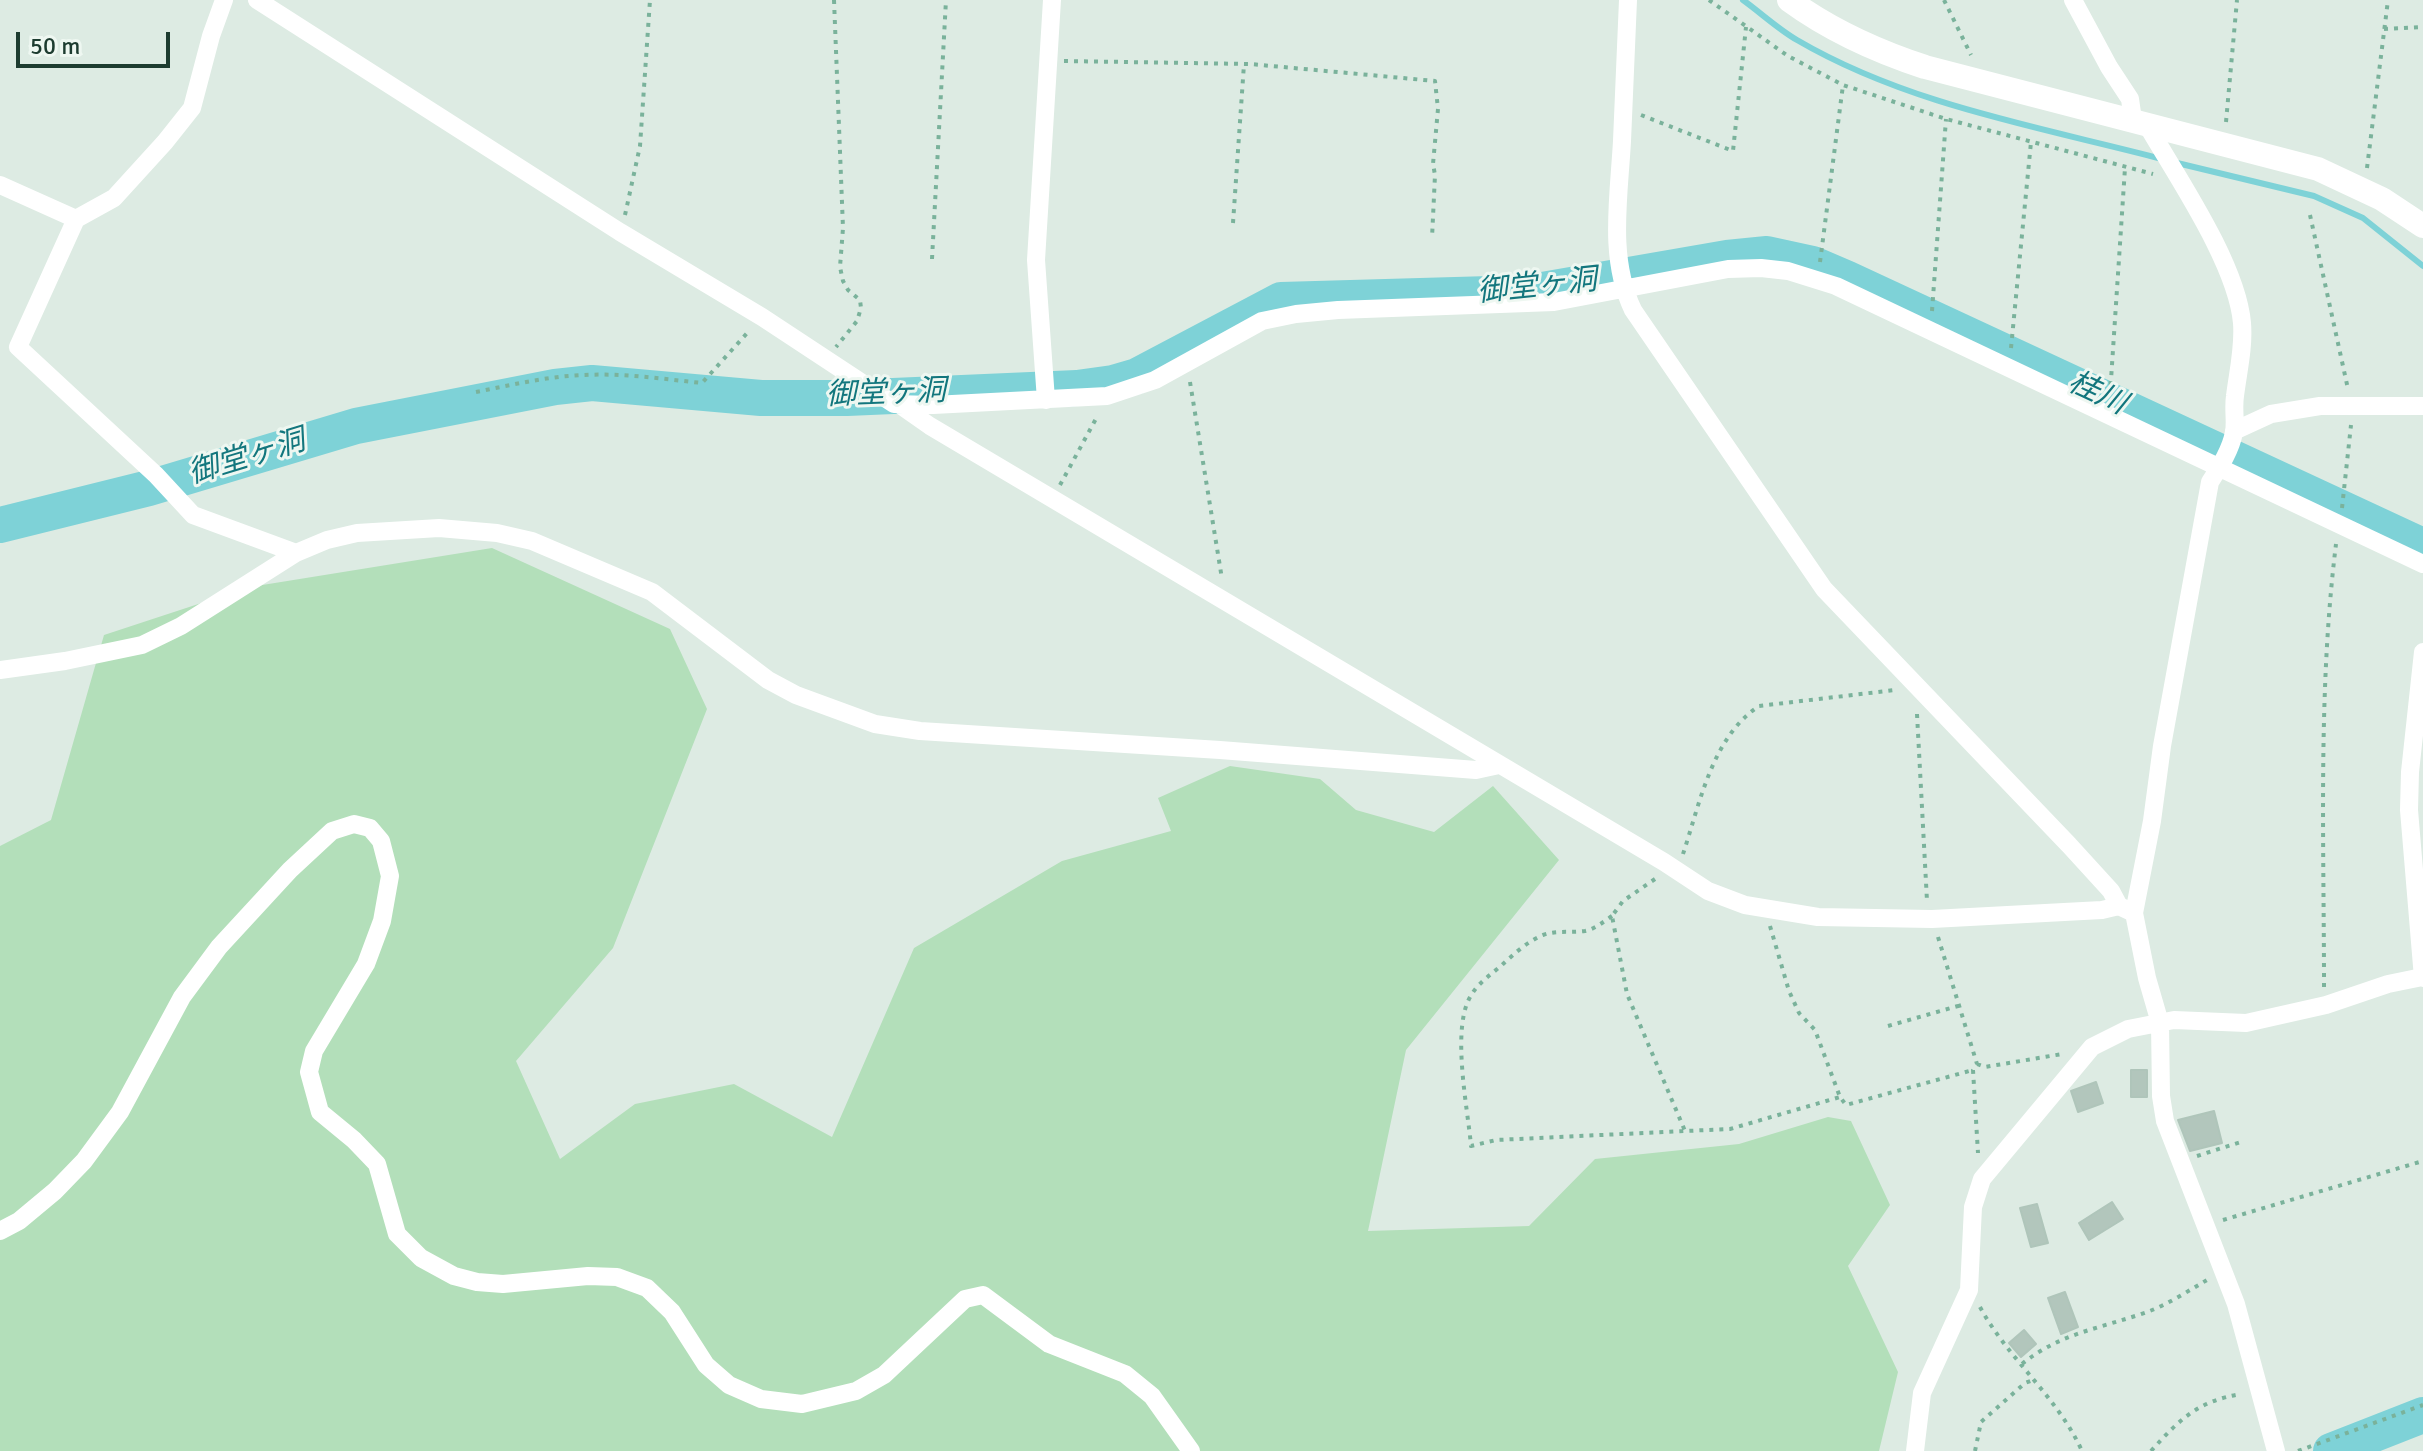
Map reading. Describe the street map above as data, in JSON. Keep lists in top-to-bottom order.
{
  "water": ["御堂ヶ洞", "桂川"],
  "scale_bar": "50 m"
}
